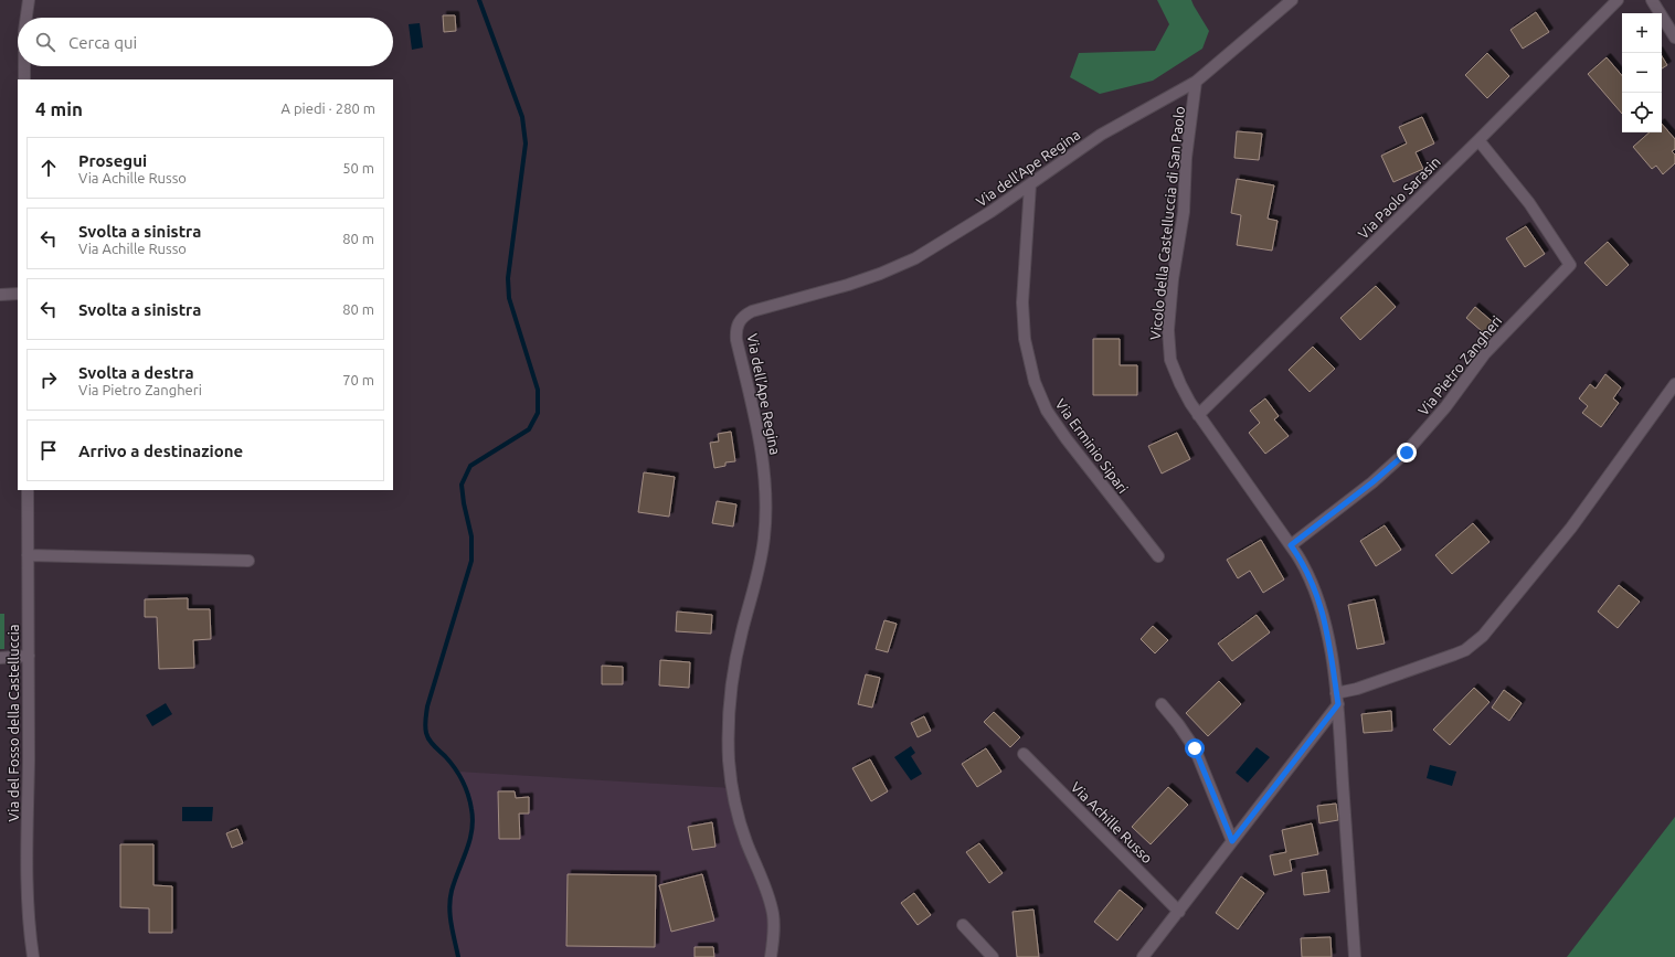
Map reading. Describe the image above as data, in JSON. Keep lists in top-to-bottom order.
{
  "streets": {
    "street": [
      "Via dell'Ape Regina",
      "Via Paolo Sarasin",
      "Vicolo della Castelluccia di San Paolo",
      "Via Pietro Zangheri",
      "Via Erminio Sipari",
      "Via del Fosso della Castelluccia",
      "Via Achille Russo"
    ]
  },
  "crossings": [
    ["Via dell'Ape Regina", "Vicolo della Castelluccia di San Paolo"],
    ["Via dell'Ape Regina", "Via Erminio Sipari"],
    ["Via Paolo Sarasin", "Vicolo della Castelluccia di San Paolo"],
    ["Via Paolo Sarasin", "Via Pietro Zangheri"],
    ["Vicolo della Castelluccia di San Paolo", "Via Pietro Zangheri"]
  ],
  "page": {
    "map_buttons": ["+", "−"],
    "search": "Cerca qui",
    "heading": ["4 min", "A piedi · 280 m"],
    "list": [
      ["Prosegui", "Via Achille Russo", "50 m"],
      ["Svolta a sinistra", "Via Achille Russo", "80 m"],
      ["Svolta a sinistra", "80 m"],
      ["Svolta a destra", "Via Pietro Zangheri", "70 m"],
      "Arrivo a destinazione"
    ]
  }
}
